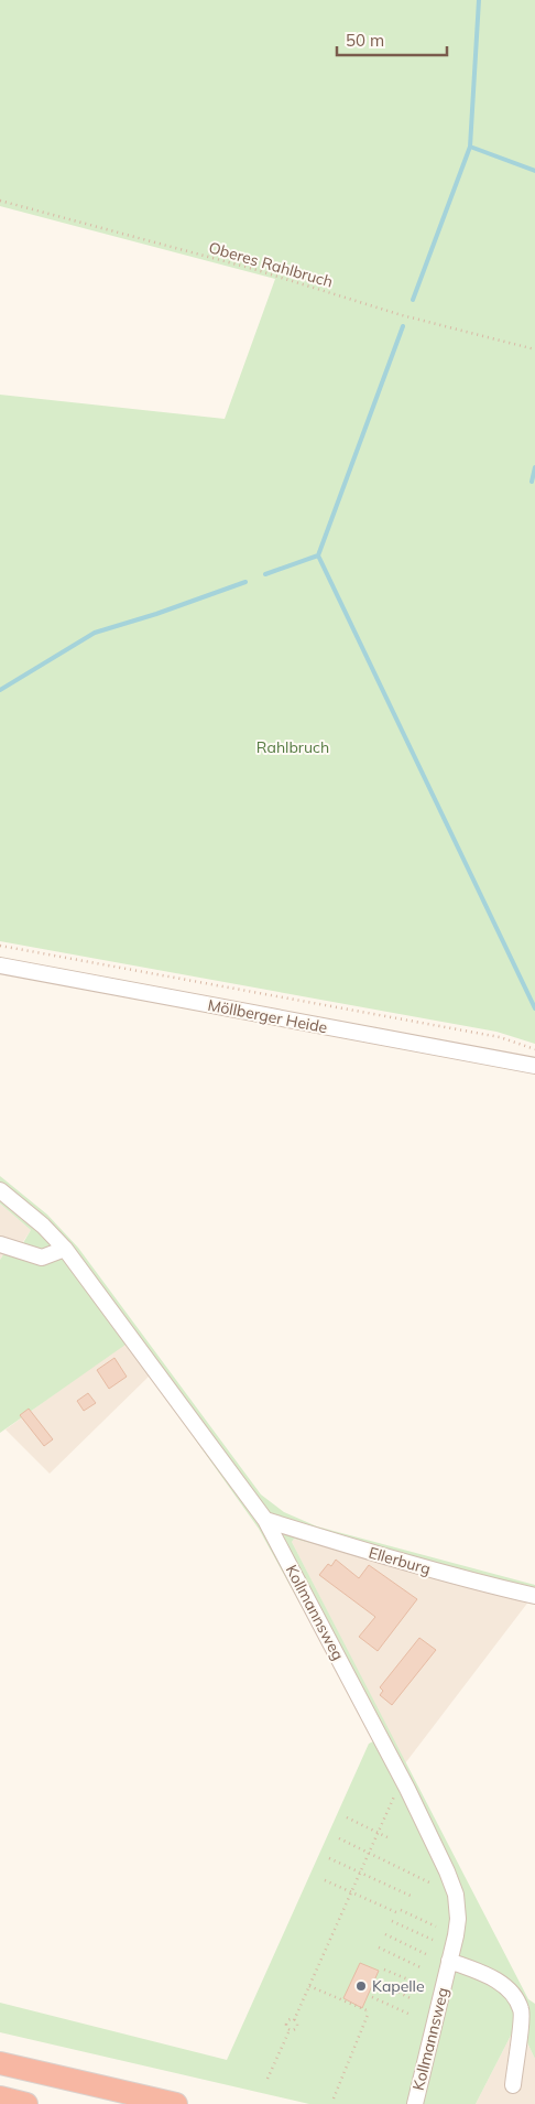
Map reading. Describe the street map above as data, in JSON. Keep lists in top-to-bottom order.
{
  "streets": {
    "street": ["Möllberger Heide", "Ellerburg", "Kollmannsweg"],
    "path": ["Oberes Rahlbruch"]
  },
  "crossings": [
    ["Ellerburg", "Kollmannsweg"]
  ],
  "parks": ["Rahlbruch"],
  "places": ["Kapelle"],
  "scale_bar": "50 m"
}
